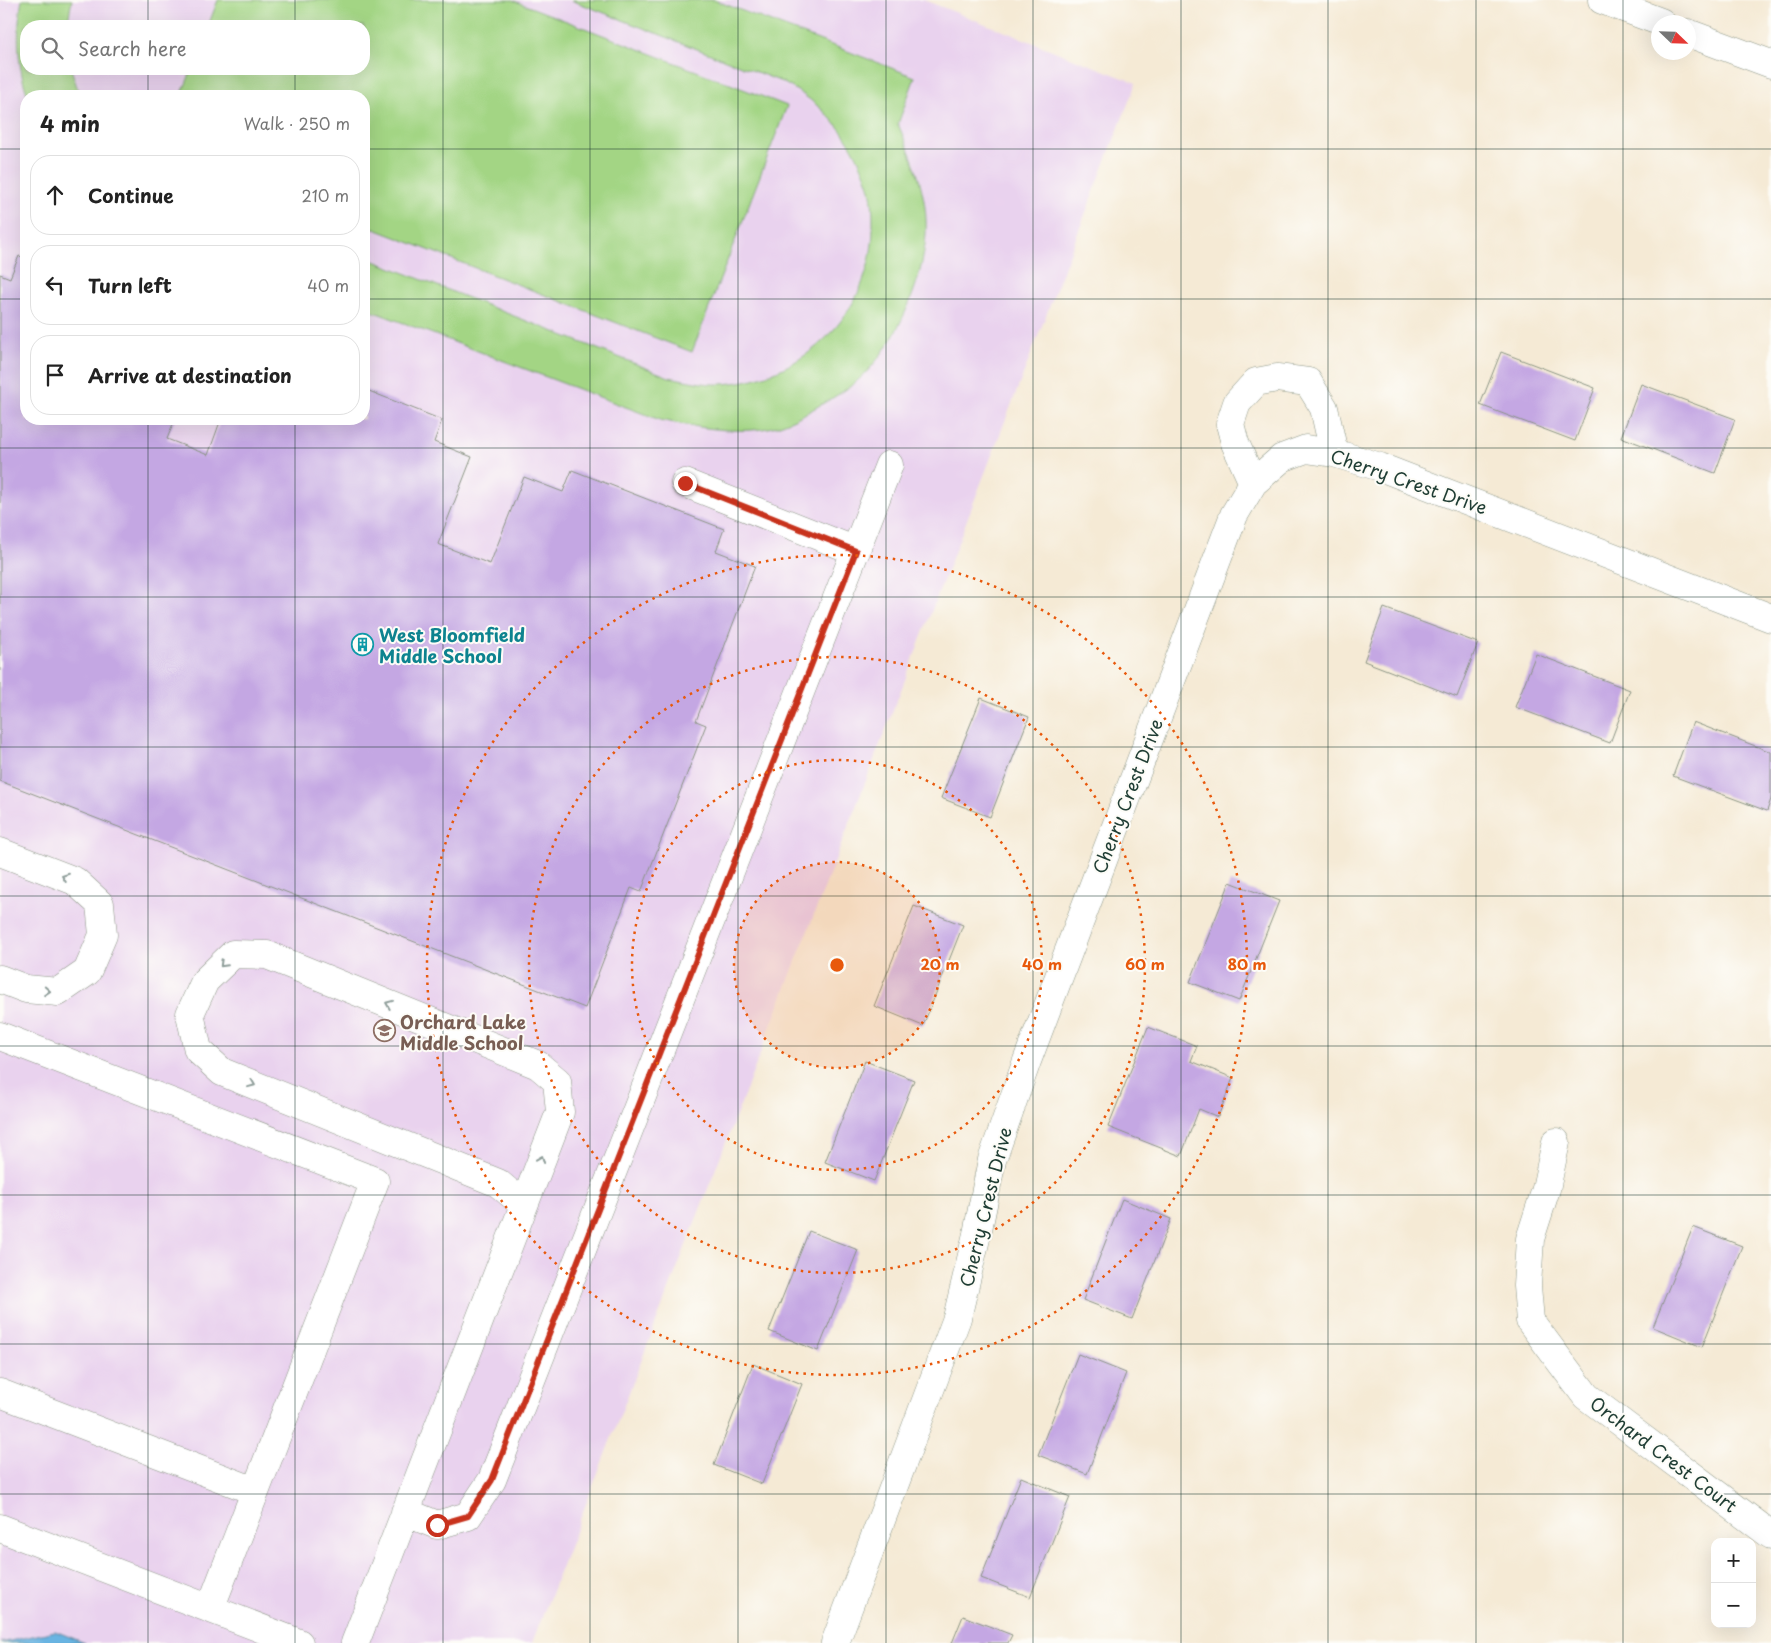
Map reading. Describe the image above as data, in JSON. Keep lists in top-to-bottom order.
{
  "streets": {
    "street": ["Cherry Crest Drive", "Orchard Crest Court"]
  },
  "places": {
    "building": ["West Bloomfield Middle School"],
    "school or university": ["Orchard Lake Middle School"]
  },
  "north": "bottom right",
  "page": {
    "search": "Search here",
    "heading": ["4 min", "Walk · 250 m"],
    "list": [
      ["Continue", "210 m"],
      ["Turn left", "40 m"],
      "Arrive at destination"
    ],
    "map_buttons": ["+", "−"]
  },
  "rings": [
    "20 m",
    "40 m",
    "60 m",
    "80 m"
  ]
}
